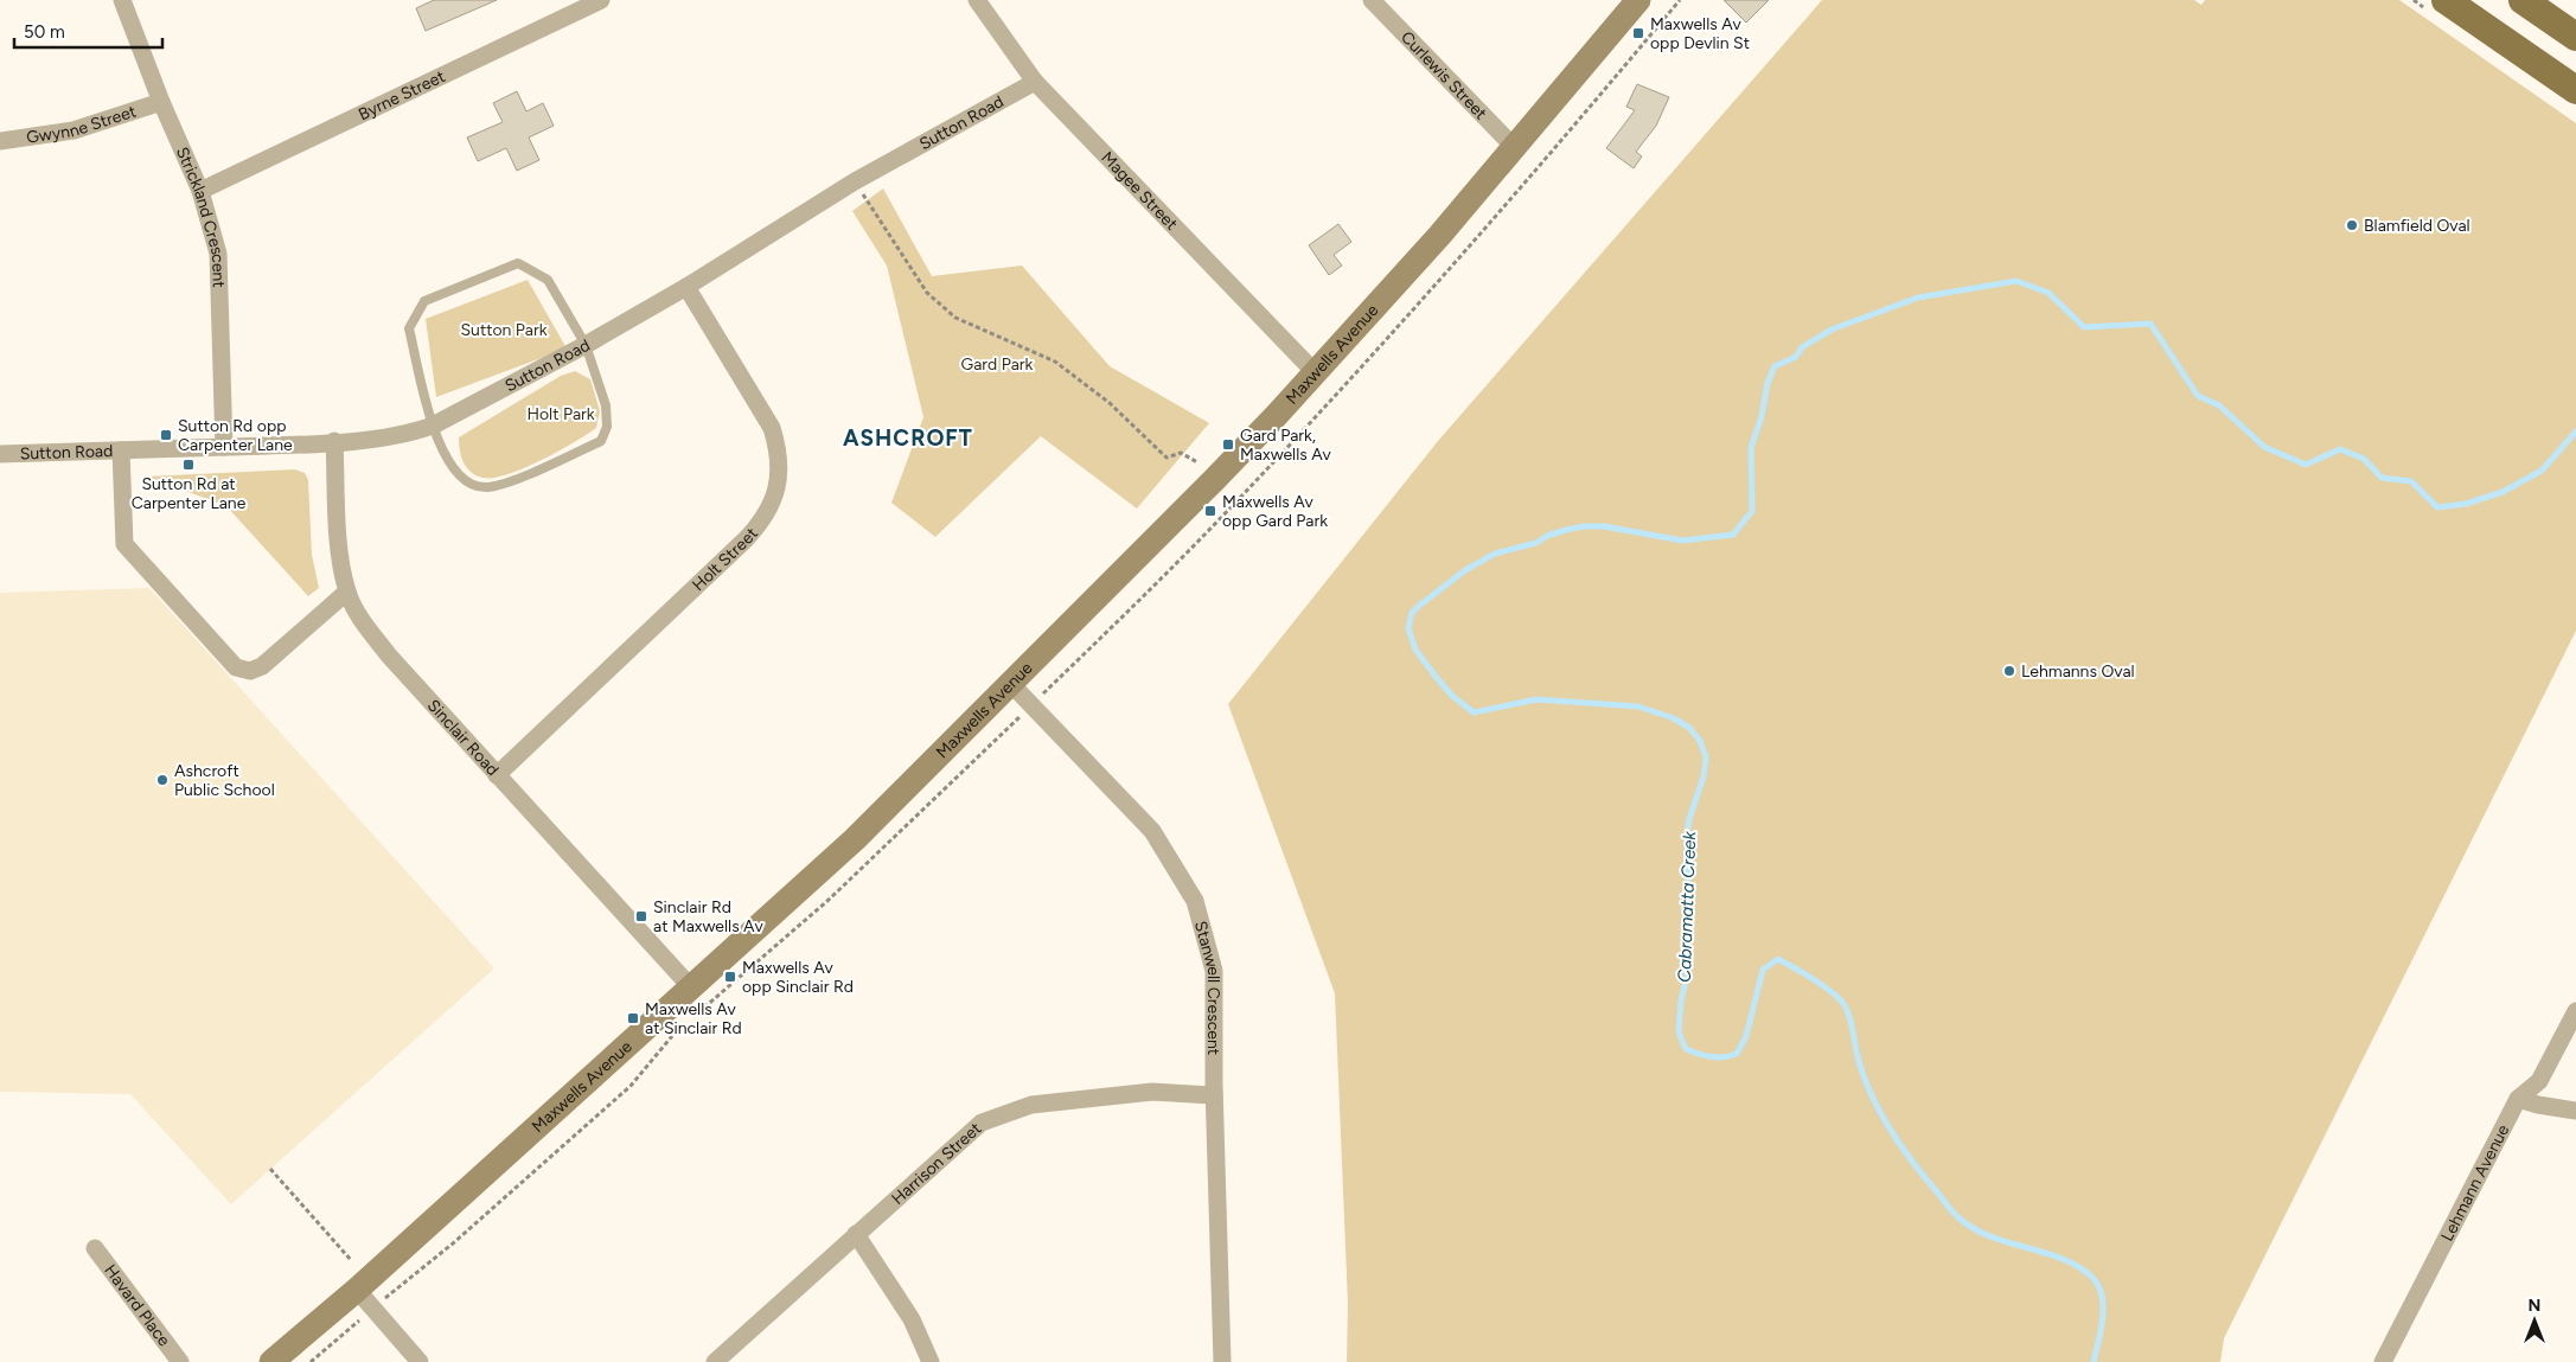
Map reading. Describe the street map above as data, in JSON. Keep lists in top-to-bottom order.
{
  "streets": {
    "street": [
      "Curlewis Street",
      "Byrne Street",
      "Gwynne Street",
      "Sutton Road",
      "Magee Street",
      "Strickland Crescent",
      "Maxwells Avenue",
      "Holt Street",
      "Sinclair Road",
      "Stanwell Crescent",
      "Harrison Street",
      "Lehmann Avenue",
      "Havard Place"
    ]
  },
  "crossings": [
    ["Curlewis Street", "Maxwells Avenue"],
    ["Byrne Street", "Strickland Crescent"],
    ["Gwynne Street", "Strickland Crescent"],
    ["Sutton Road", "Magee Street"],
    ["Sutton Road", "Strickland Crescent"],
    ["Sutton Road", "Holt Street"],
    ["Sutton Road", "Sinclair Road"],
    ["Magee Street", "Maxwells Avenue"],
    ["Maxwells Avenue", "Sinclair Road"],
    ["Maxwells Avenue", "Stanwell Crescent"],
    ["Holt Street", "Sinclair Road"],
    ["Stanwell Crescent", "Harrison Street"]
  ],
  "districts": ["ASHCROFT"],
  "water": ["Cabramatta Creek"],
  "parks": ["Sutton Park", "Gard Park", "Holt Park"],
  "places": {
    "transit": [
      "Maxwells Av opp Devlin St",
      "Sutton Rd opp Carpenter Lane",
      "Gard Park, Maxwells Av",
      "Sutton Rd at Carpenter Lane",
      "Maxwells Av opp Gard Park",
      "Sinclair Rd at Maxwells Av",
      "Maxwells Av opp Sinclair Rd",
      "Maxwells Av at Sinclair Rd"
    ],
    "other": ["Blamfield Oval", "Lehmanns Oval", "Ashcroft Public School"]
  },
  "scale_bar": "50 m",
  "north": "top"
}
